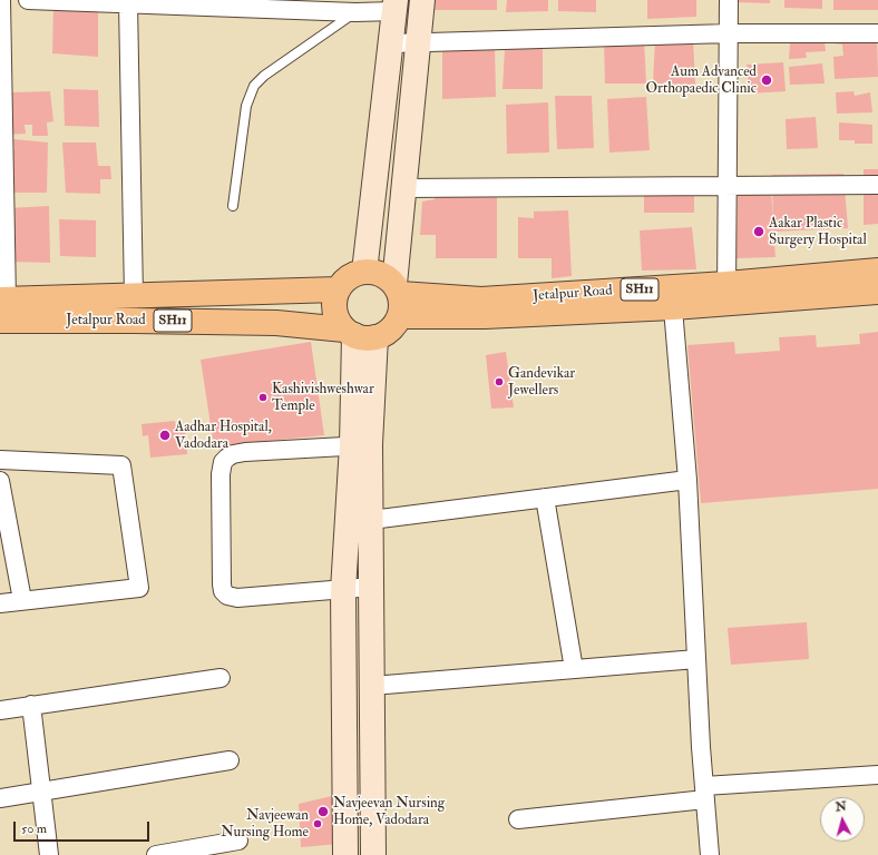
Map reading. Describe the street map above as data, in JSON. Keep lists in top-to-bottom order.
{
  "streets": {
    "main road": ["SH11", "Jetalpur Road"]
  },
  "places": [
    "Aum Advanced Orthopaedic Clinic",
    "Aakar Plastic Surgery Hospital",
    "Gandevikar Jewellers",
    "Kashivishweshwar Temple",
    "Aadhar Hospital, Vadodara",
    "Navjeevan Nursing Home, Vadodara",
    "Navjeewan Nursing Home"
  ],
  "scale_bar": "50 m",
  "north": "top"
}
